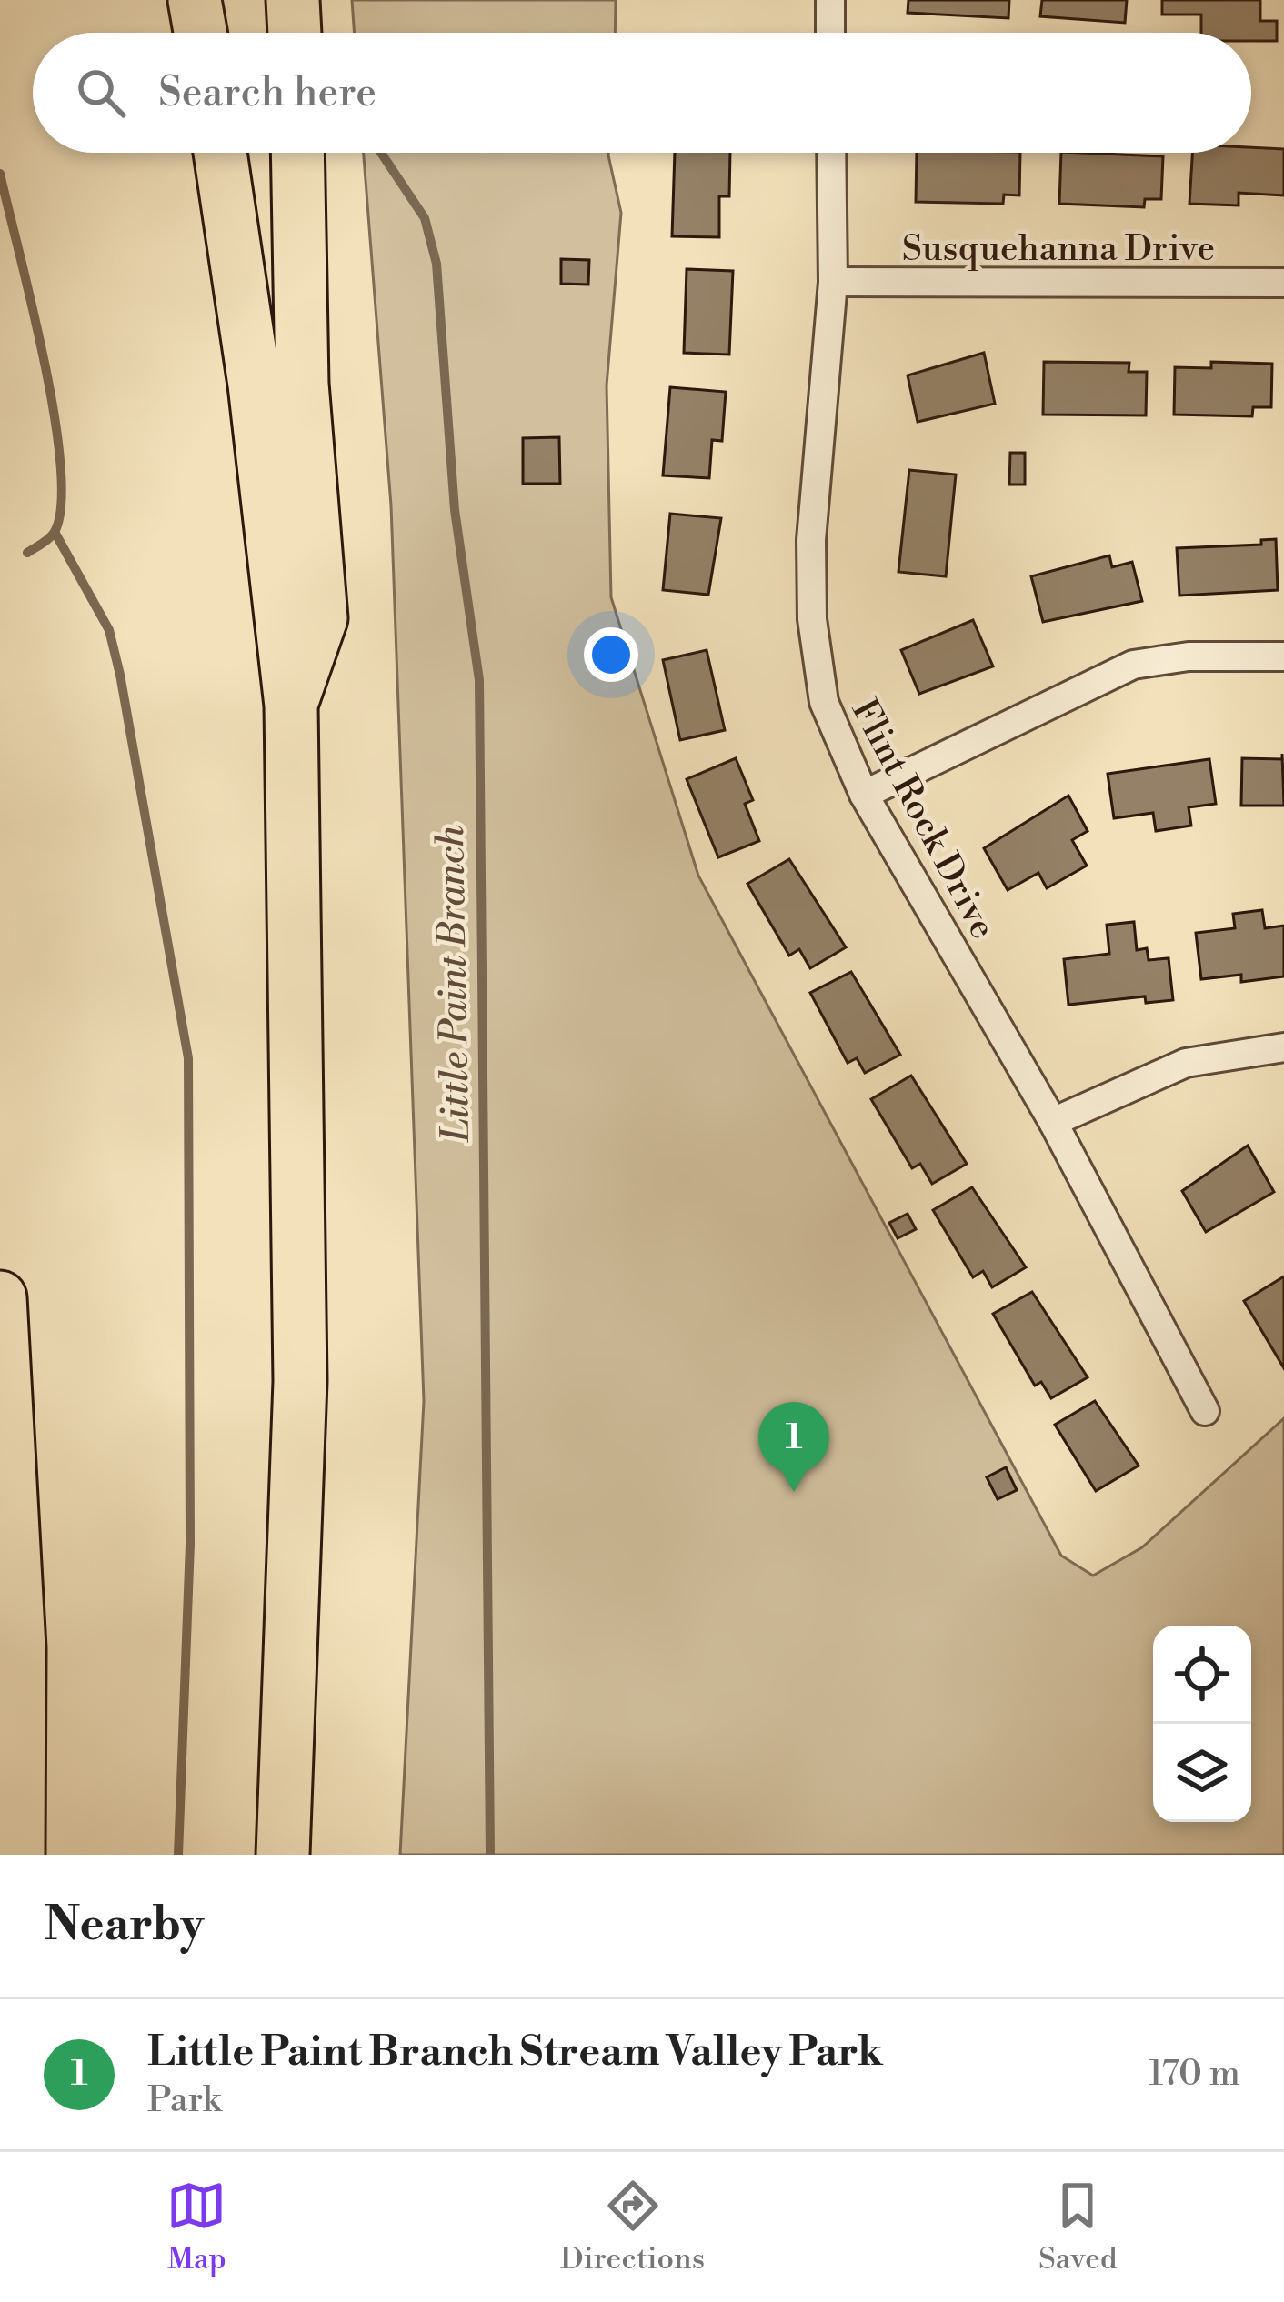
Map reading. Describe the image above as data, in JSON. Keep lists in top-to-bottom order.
{
  "streets": {
    "street": ["Susquehanna Drive", "Flint Rock Drive"]
  },
  "crossings": [
    ["Susquehanna Drive", "Flint Rock Drive"]
  ],
  "water": ["Little Paint Branch"],
  "page": {
    "search": "Search here",
    "pins": "1",
    "heading": "Nearby",
    "list": [
      {
        "mark": "1",
        "name": "Little Paint Branch Stream Valley Park",
        "note": "Park",
        "value": "170 m"
      }
    ],
    "nav": ["Map", "Directions", "Saved"]
  }
}
